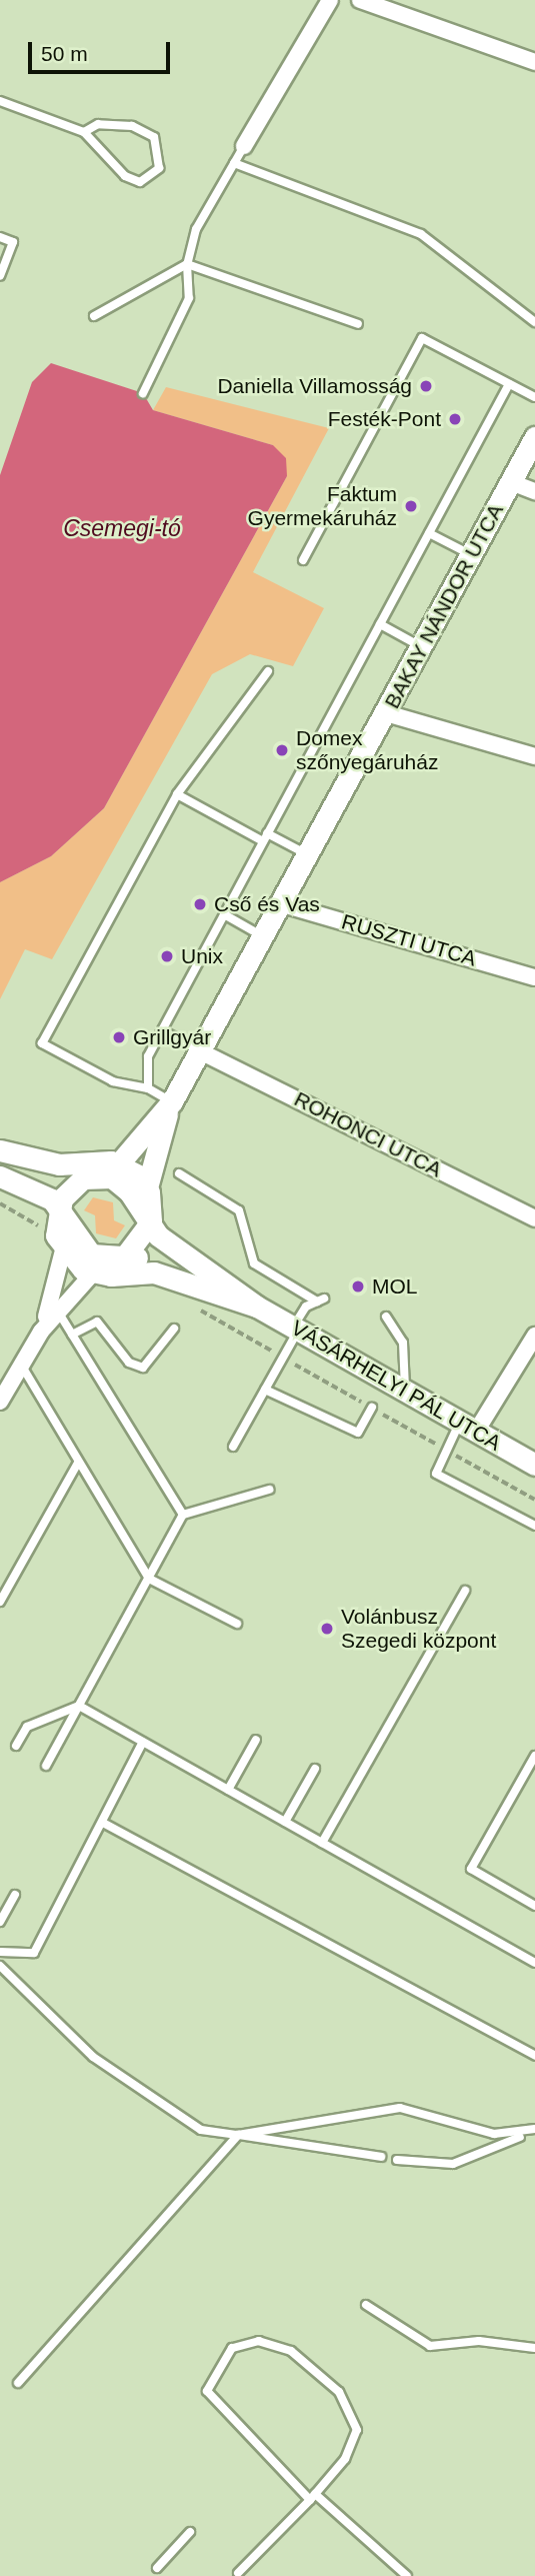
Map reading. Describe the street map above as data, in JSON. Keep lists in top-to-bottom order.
{
  "streets": {
    "main road": ["BAKAY NÁNDOR UTCA", "VÁSÁRHELYI PÁL UTCA"],
    "street": ["RUSZTI UTCA", "ROHONCI UTCA"]
  },
  "crossings": [
    ["BAKAY NÁNDOR UTCA", "RUSZTI UTCA"],
    ["BAKAY NÁNDOR UTCA", "ROHONCI UTCA"],
    ["BAKAY NÁNDOR UTCA", "VÁSÁRHELYI PÁL UTCA"]
  ],
  "water": ["Csemegi-tó"],
  "places": [
    "Daniella Villamosság",
    "Festék-Pont",
    "Faktum Gyermekáruház",
    "Domex szőnyegáruház",
    "Cső és Vas",
    "Unix",
    "Grillgyár",
    "MOL",
    "Volánbusz Szegedi központ"
  ],
  "scale_bar": "50 m"
}
